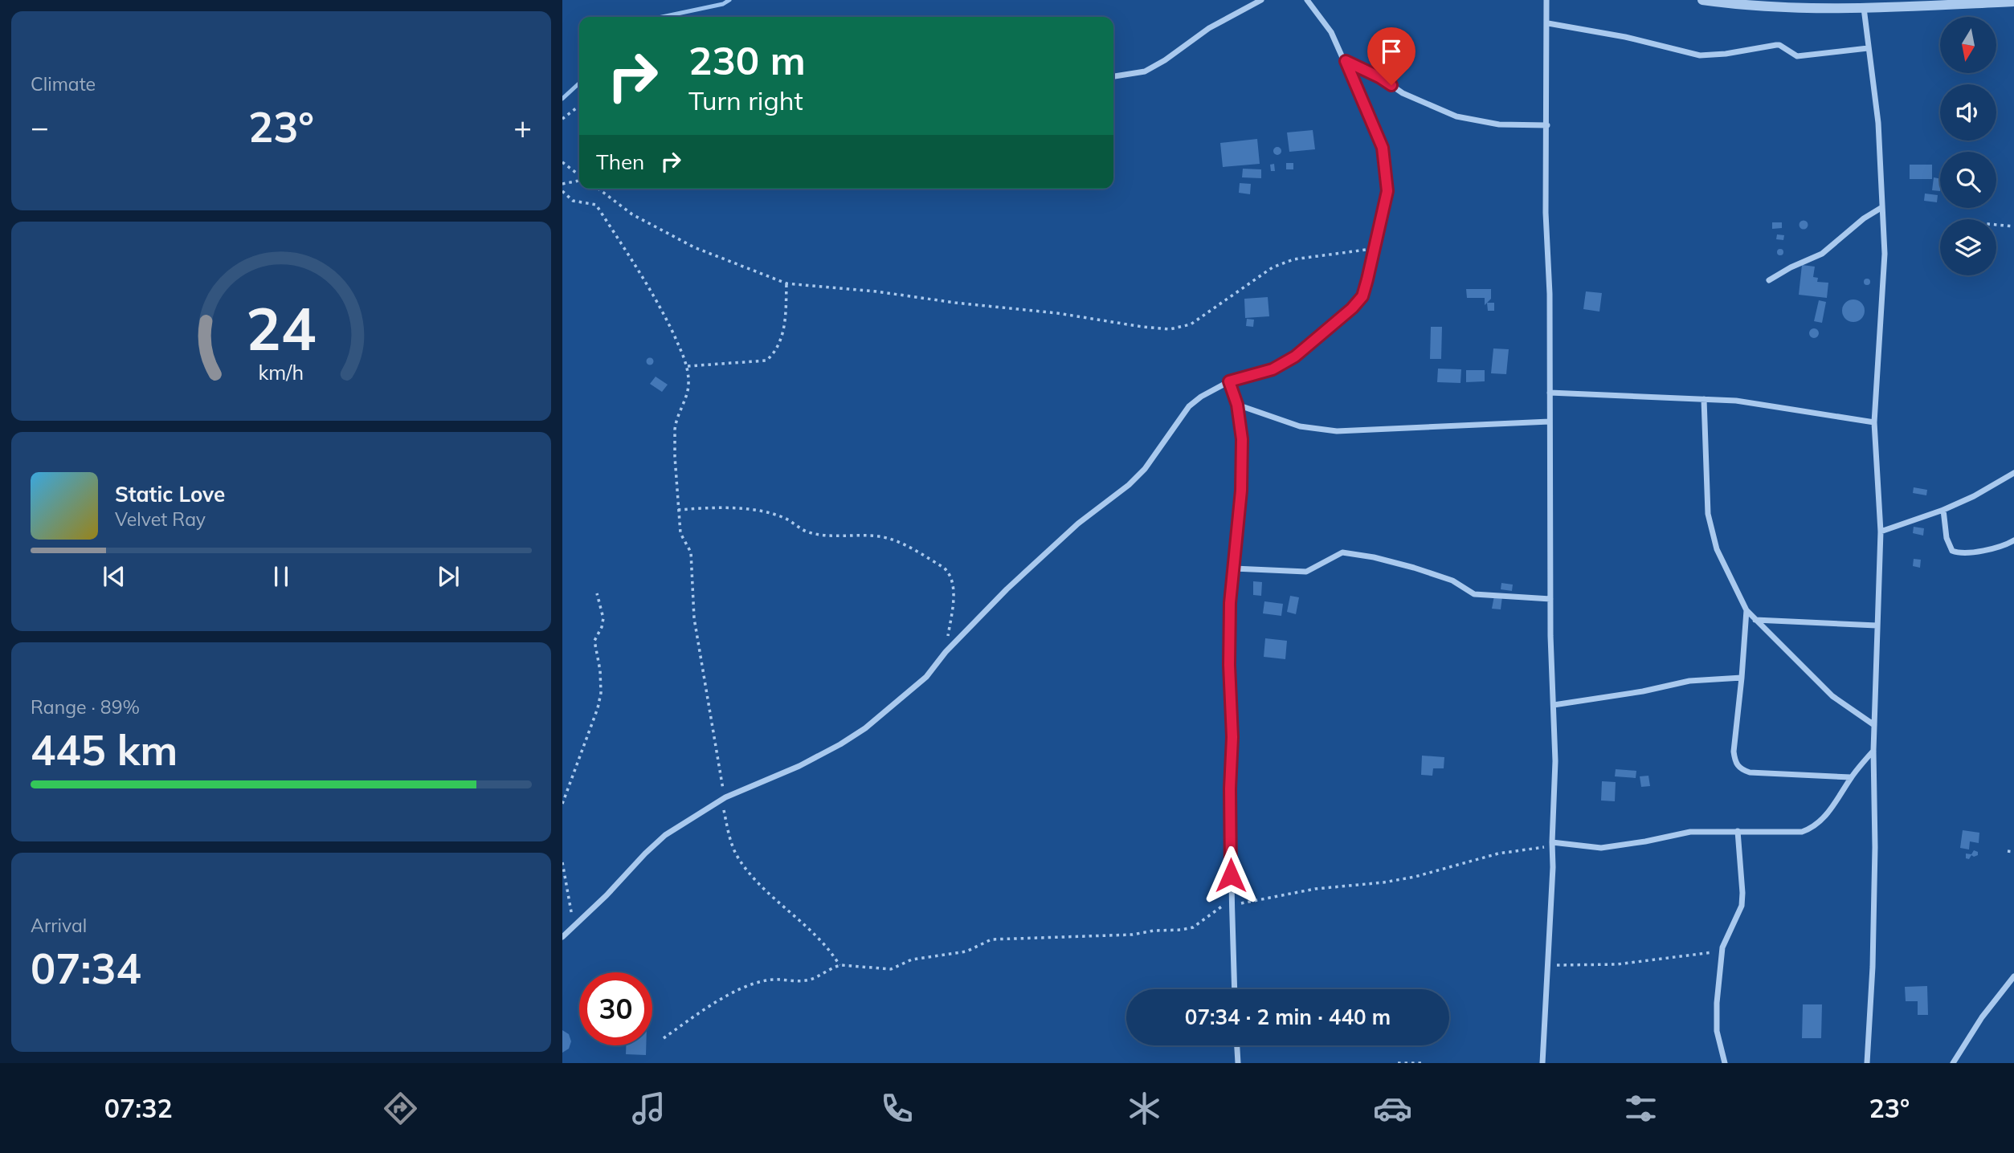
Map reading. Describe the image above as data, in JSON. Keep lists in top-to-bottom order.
{
  "north": "bottom",
  "page": {
    "tile": [
      "Climate",
      ["Range · 89%", "445 km"],
      ["Arrival", "07:34"]
    ],
    "turn": ["230 m", "Turn right"],
    "heat": ["−", "23°", "+"],
    "then": "Then",
    "song": ["Static Love", "Velvet Ray"],
    "limit": "30",
    "trip": "07:34 · 2 min · 440 m",
    "tabs": ["07:32", "23°"],
    "gauge": ["24", "km/h"]
  }
}
